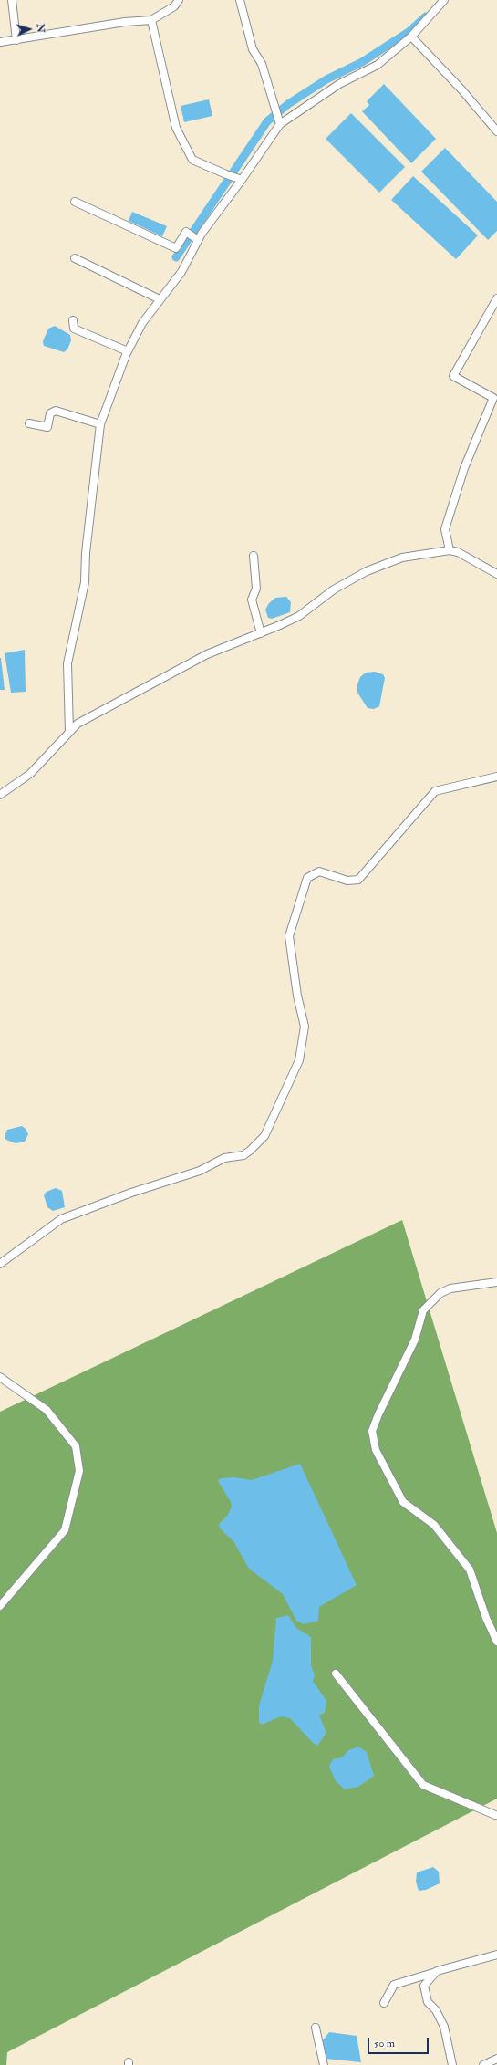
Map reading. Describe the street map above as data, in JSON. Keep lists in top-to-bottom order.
{
  "scale_bar": "50 m",
  "north": "right"
}
